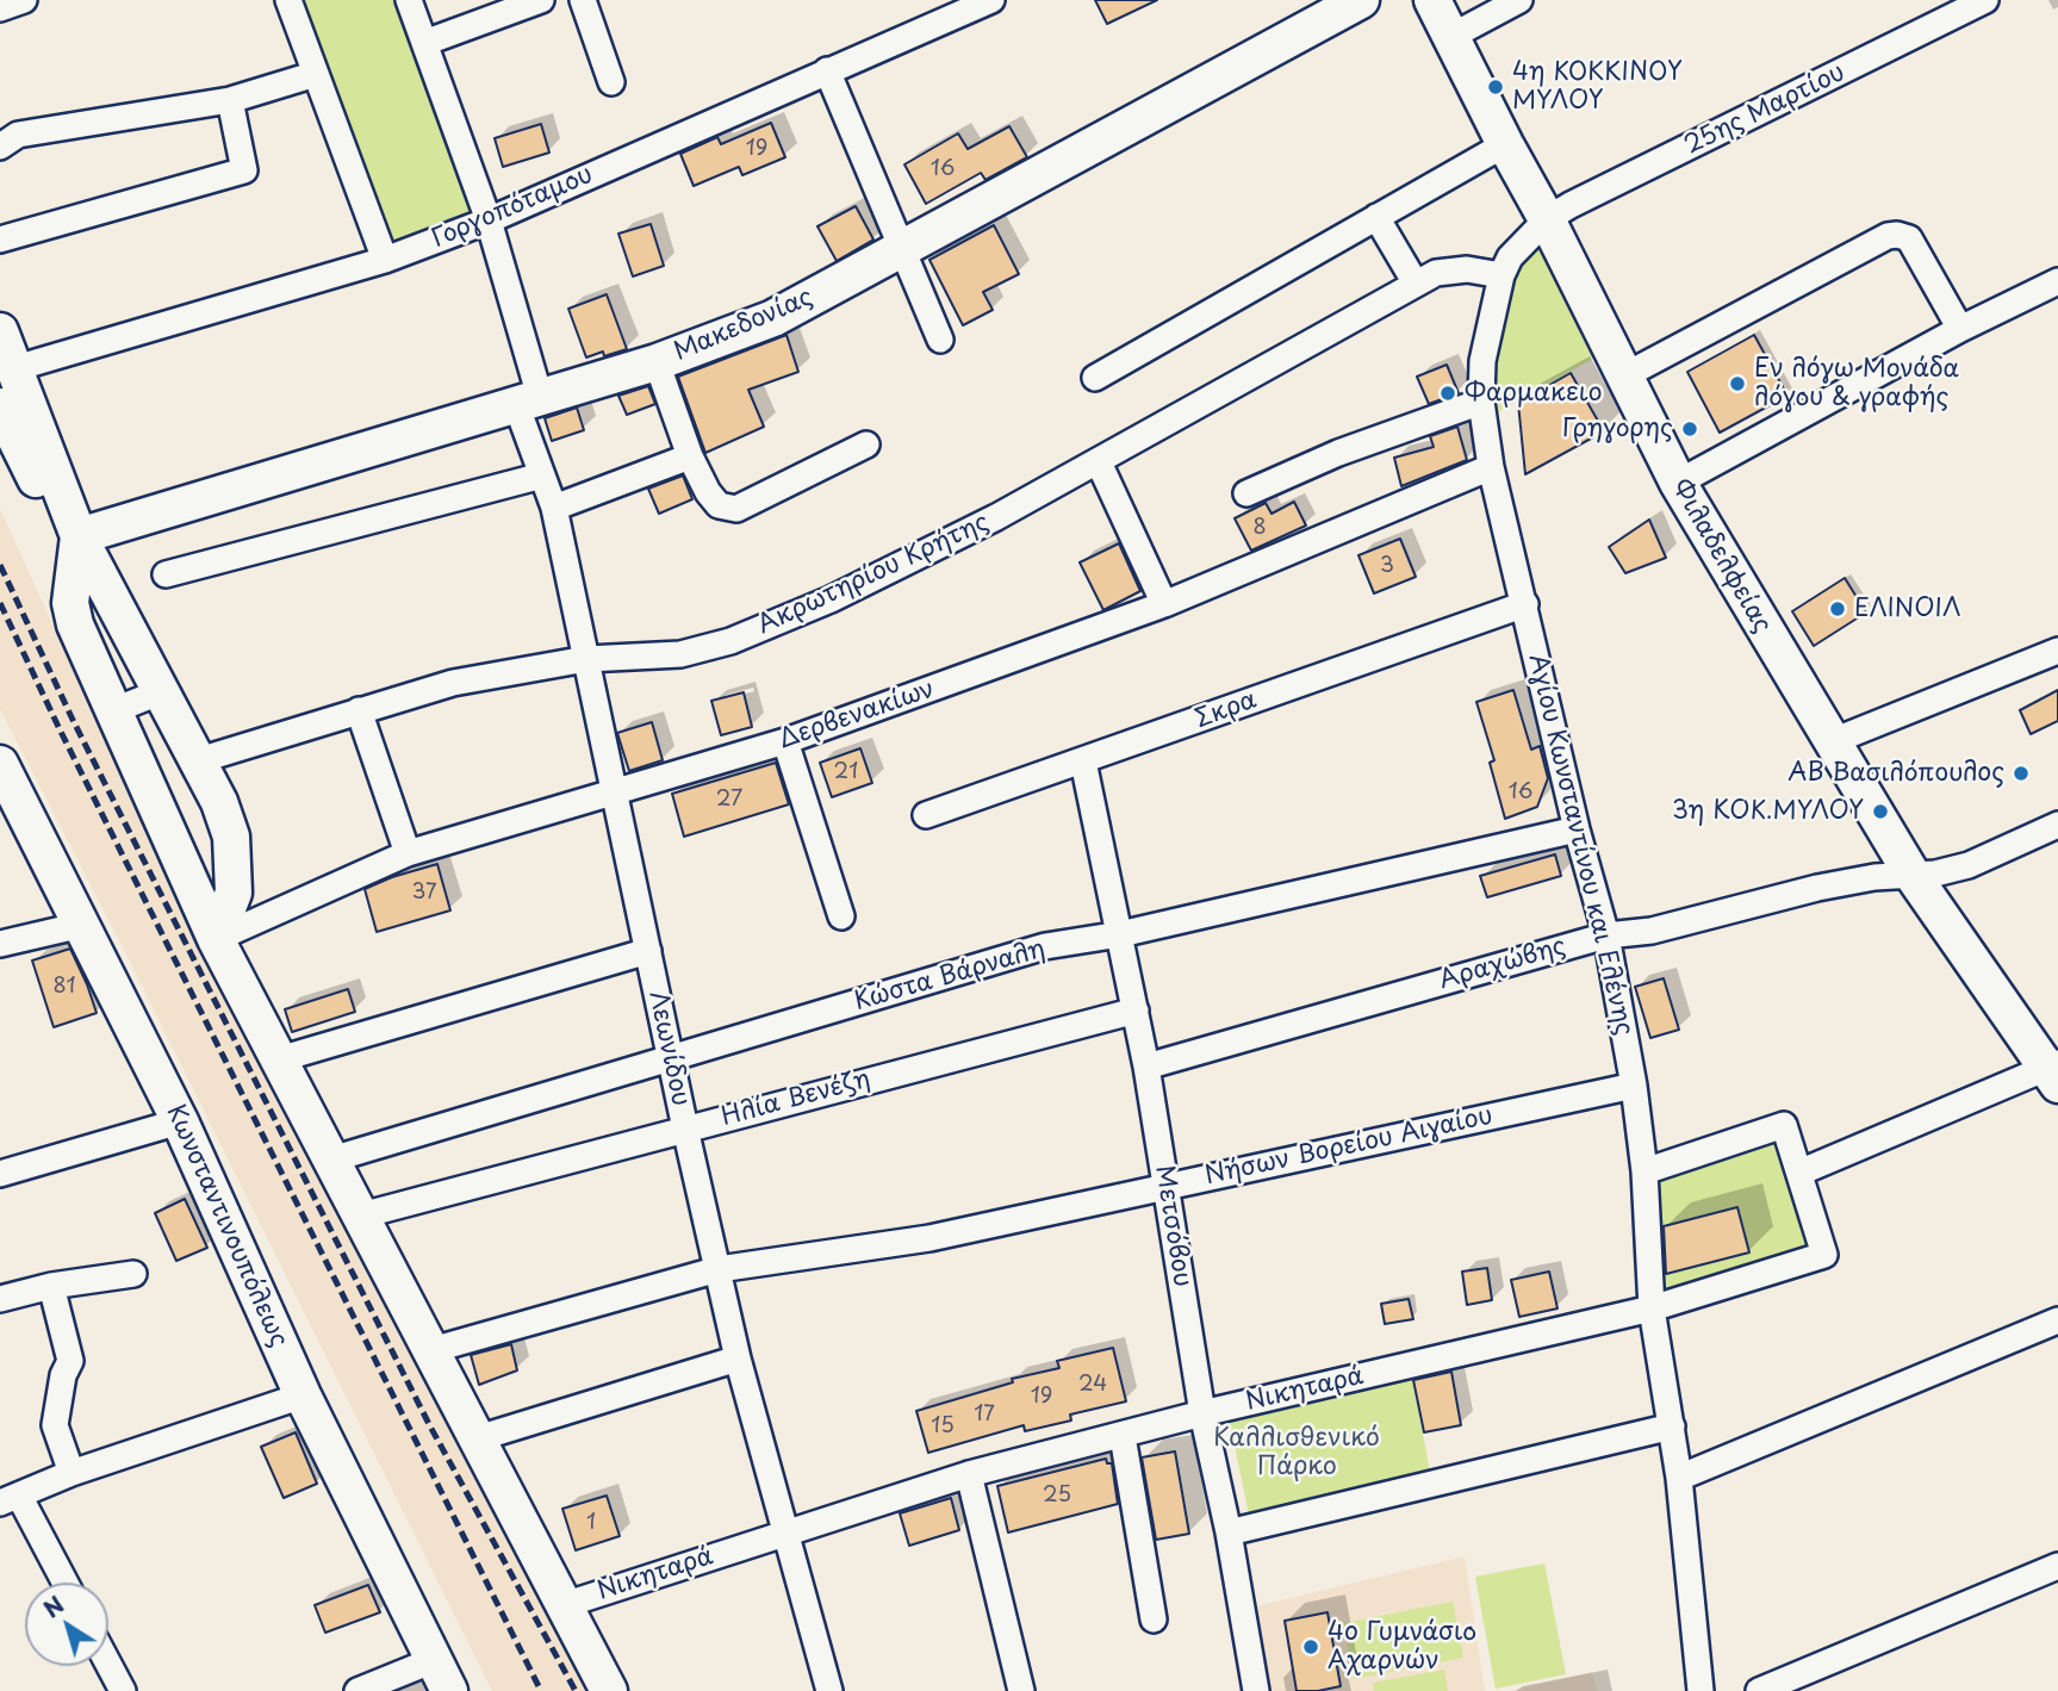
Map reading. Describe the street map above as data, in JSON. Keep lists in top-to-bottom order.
{
  "streets": {
    "street": [
      "25ης Μαρτίου",
      "Γοργοπόταμου",
      "Μακεδονίας",
      "Φιλαδελφείας",
      "Ακρωτηρίου Κρήτης",
      "Σκρα",
      "Δερβενακίων",
      "Αγίου Κωνσταντίνου και Ελένης",
      "Αραχώβης",
      "Κώστα Βάρναλη",
      "Λεωνίδου",
      "Ηλία Βενέζη",
      "Νήσων Βορείου Αιγαίου",
      "Κωνσταντινουπόλεως",
      "Μετσόβου",
      "Νικηταρά"
    ]
  },
  "crossings": [
    ["25ης Μαρτίου", "Φιλαδελφείας"],
    ["25ης Μαρτίου", "Αγίου Κωνσταντίνου και Ελένης"],
    ["Γοργοπόταμου", "Λεωνίδου"],
    ["Μακεδονίας", "Λεωνίδου"],
    ["Φιλαδελφείας", "Αγίου Κωνσταντίνου και Ελένης"],
    ["Φιλαδελφείας", "Αραχώβης"],
    ["Ακρωτηρίου Κρήτης", "Αγίου Κωνσταντίνου και Ελένης"],
    ["Ακρωτηρίου Κρήτης", "Λεωνίδου"],
    ["Σκρα", "Αγίου Κωνσταντίνου και Ελένης"],
    ["Σκρα", "Μετσόβου"],
    ["Δερβενακίων", "Αγίου Κωνσταντίνου και Ελένης"],
    ["Δερβενακίων", "Λεωνίδου"],
    ["Αγίου Κωνσταντίνου και Ελένης", "Αραχώβης"],
    ["Αγίου Κωνσταντίνου και Ελένης", "Κώστα Βάρναλη"],
    ["Αγίου Κωνσταντίνου και Ελένης", "Νήσων Βορείου Αιγαίου"],
    ["Αγίου Κωνσταντίνου και Ελένης", "Νικηταρά"],
    ["Αραχώβης", "Μετσόβου"],
    ["Κώστα Βάρναλη", "Λεωνίδου"],
    ["Κώστα Βάρναλη", "Μετσόβου"],
    ["Λεωνίδου", "Ηλία Βενέζη"],
    ["Λεωνίδου", "Νήσων Βορείου Αιγαίου"],
    ["Λεωνίδου", "Νικηταρά"],
    ["Ηλία Βενέζη", "Μετσόβου"],
    ["Νήσων Βορείου Αιγαίου", "Μετσόβου"],
    ["Μετσόβου", "Νικηταρά"]
  ],
  "parks": ["Καλλισθενικό Πάρκο"],
  "places": [
    "4η ΚΟΚΚΙΝΟΥ ΜΥΛΟΥ",
    "Εν λόγω Μονάδα λόγου & γραφής",
    "Φαρμακειο",
    "Γρηγορης",
    "ΕΛΙΝΟΙΛ",
    "ΑΒ Βασιλόπουλος",
    "3η ΚΟΚ.ΜΥΛΟΥ",
    "4ο Γυμνάσιο Αχαρνών"
  ],
  "house_numbers": [
    "19",
    "16",
    "8",
    "3",
    "21",
    "16",
    "27",
    "37",
    "81",
    "24",
    "19",
    "17",
    "15",
    "25",
    "1"
  ],
  "north": "top left"
}
